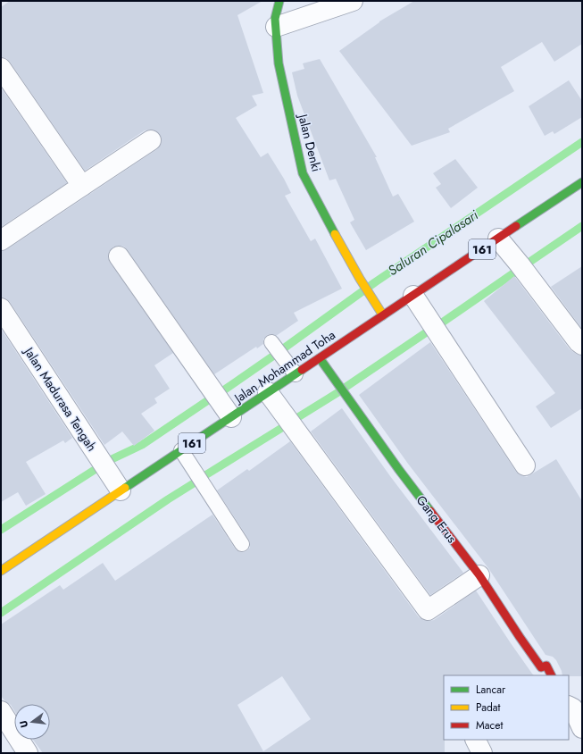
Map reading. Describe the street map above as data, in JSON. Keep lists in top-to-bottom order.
{
  "streets": {
    "street": [
      "Jalan Denki",
      "161",
      "Jalan Mohammad Toha",
      "Jalan Madurasa Tengah",
      "Gang Erus"
    ]
  },
  "crossings": [
    ["Jalan Denki", "Jalan Mohammad Toha"],
    ["Jalan Mohammad Toha", "Jalan Madurasa Tengah"],
    ["Jalan Mohammad Toha", "Gang Erus"]
  ],
  "water": ["Saluran Cipalasari"],
  "legend": ["Lancar", "Padat", "Macet"],
  "north": "left"
}
